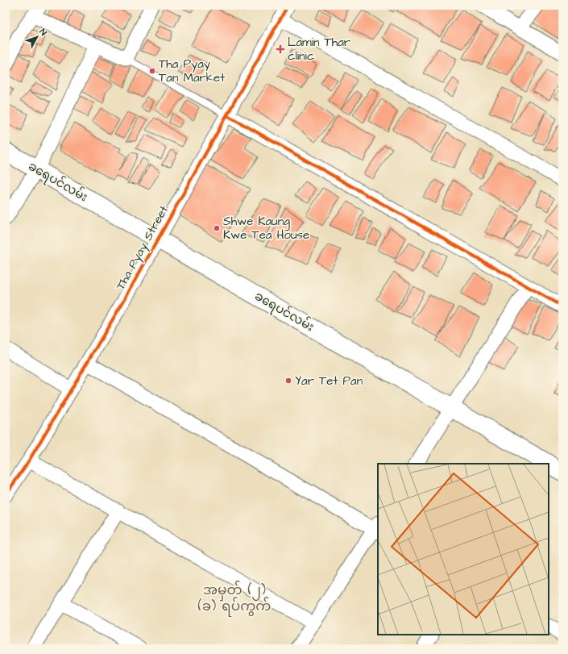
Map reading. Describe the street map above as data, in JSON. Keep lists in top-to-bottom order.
{
  "streets": {
    "main road": ["ခရေပင်လမ်း"],
    "street": ["Tha Pyay Street"]
  },
  "crossings": [
    ["ခရေပင်လမ်း", "Tha Pyay Street"]
  ],
  "districts": ["အမှတ် (၂) (ခ) ရပ်ကွက်"],
  "places": {
    "health": ["Lamin Thar clinic"],
    "other": ["Tha Pyay Tan Market", "Shwe Kaung Kwe Tea House", "Yar Tet Pan"]
  },
  "north": "top right"
}
